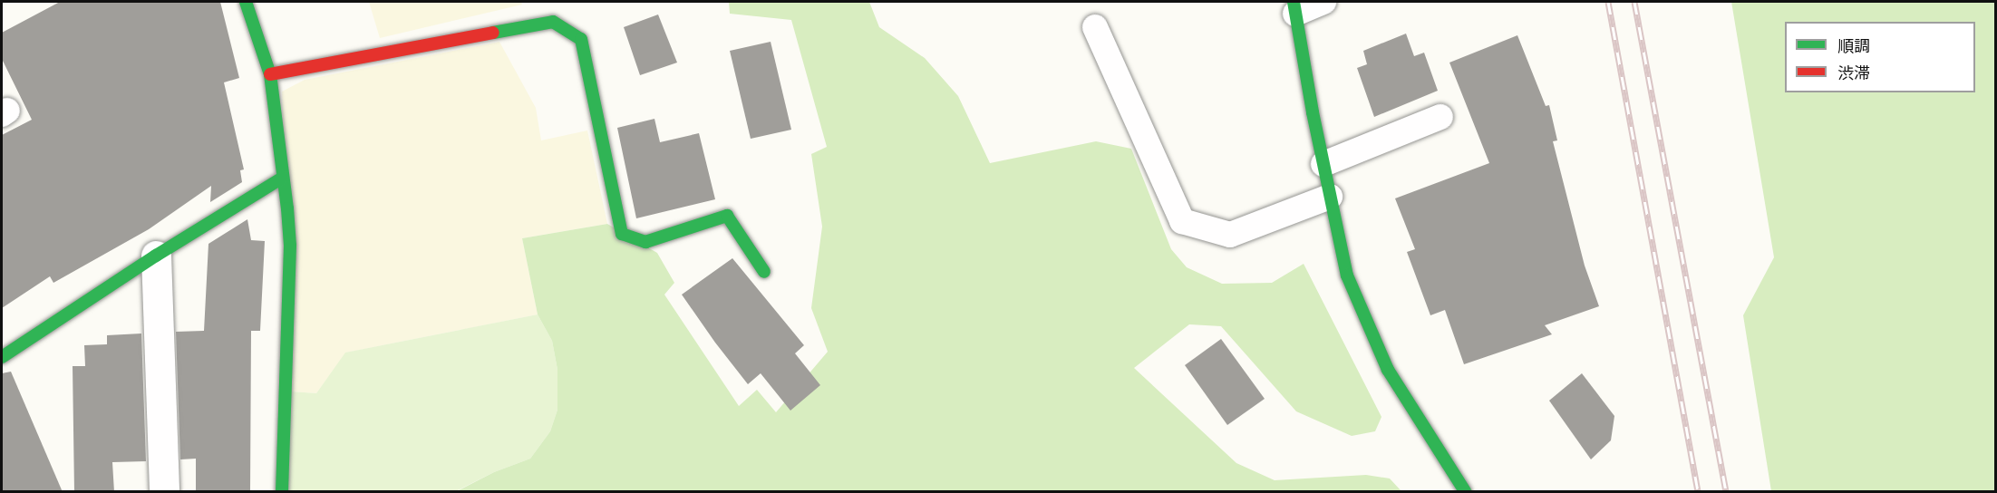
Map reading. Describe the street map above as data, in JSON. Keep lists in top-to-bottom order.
{
  "legend": ["順調", "渋滞"]
}
